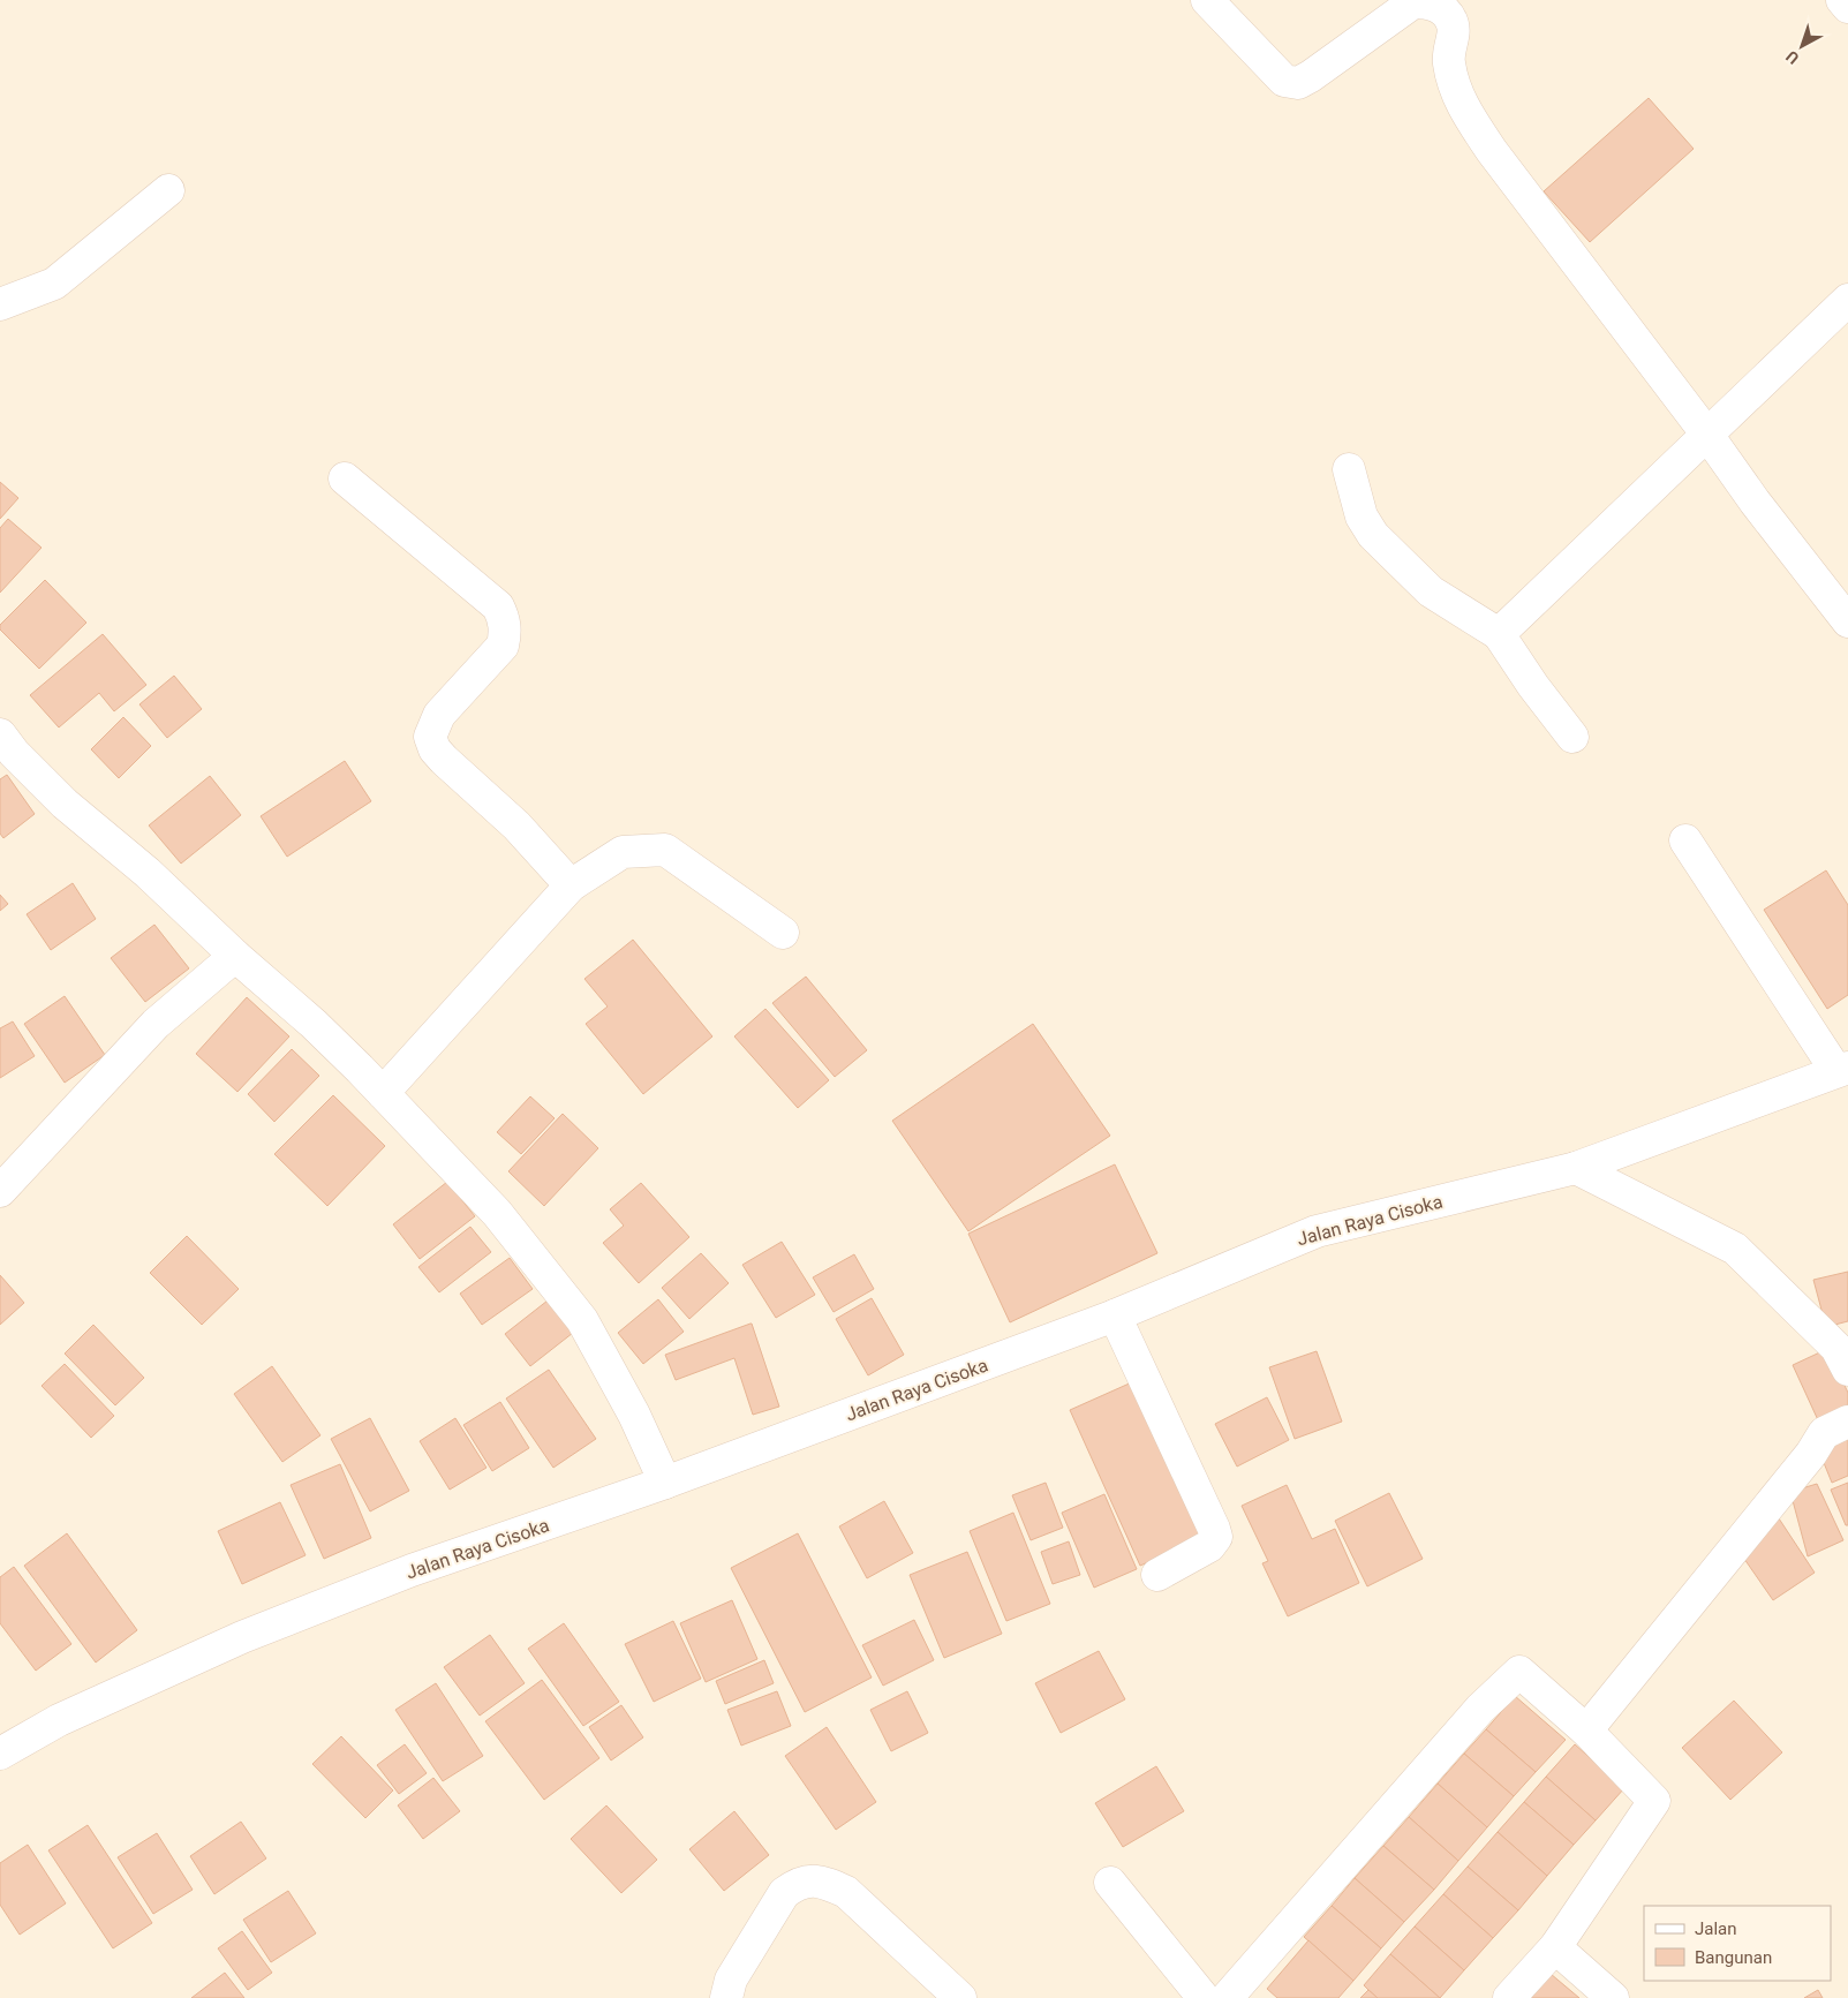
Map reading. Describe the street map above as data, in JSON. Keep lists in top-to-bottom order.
{
  "streets": {
    "street": ["Jalan Raya Cisoka"]
  },
  "legend": ["Jalan", "Bangunan"],
  "north": "bottom left"
}
